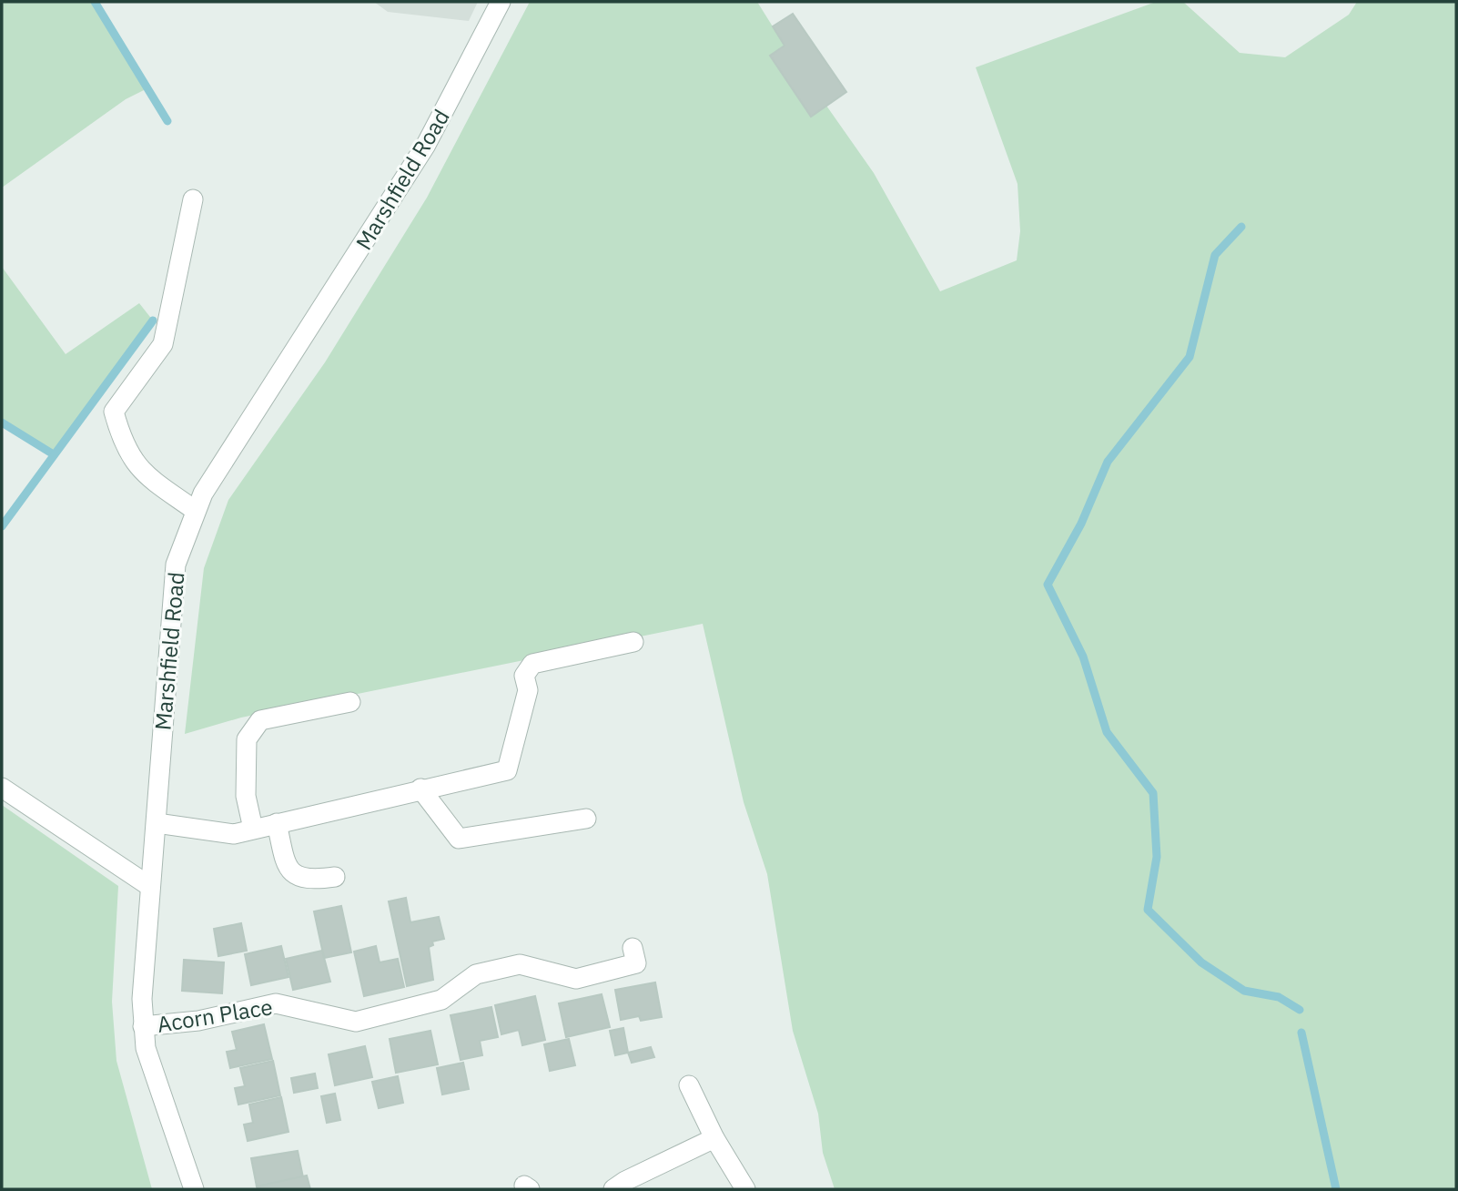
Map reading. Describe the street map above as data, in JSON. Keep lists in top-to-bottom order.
{
  "streets": {
    "street": ["Marshfield Road", "Acorn Place"]
  },
  "crossings": [
    ["Marshfield Road", "Acorn Place"]
  ]
}
